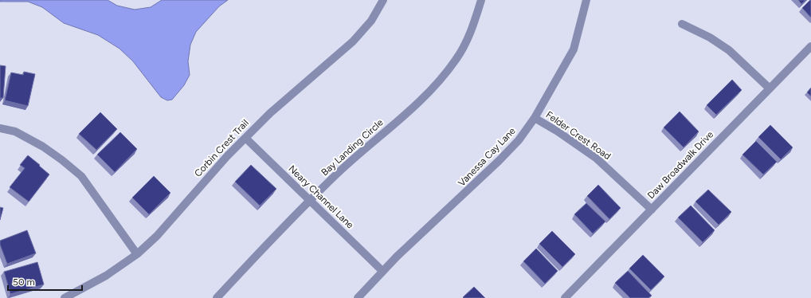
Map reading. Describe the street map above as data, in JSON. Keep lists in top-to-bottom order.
{
  "streets": {
    "street": [
      "Felder Crest Road",
      "Bay Landing Circle",
      "Corbin Crest Trail",
      "Vanessa Cay Lane",
      "Daw Broadwalk Drive",
      "Neary Channel Lane"
    ]
  },
  "crossings": [
    ["Felder Crest Road", "Vanessa Cay Lane"],
    ["Felder Crest Road", "Daw Broadwalk Drive"],
    ["Bay Landing Circle", "Neary Channel Lane"],
    ["Corbin Crest Trail", "Neary Channel Lane"],
    ["Vanessa Cay Lane", "Neary Channel Lane"]
  ],
  "scale_bar": "50 m"
}
